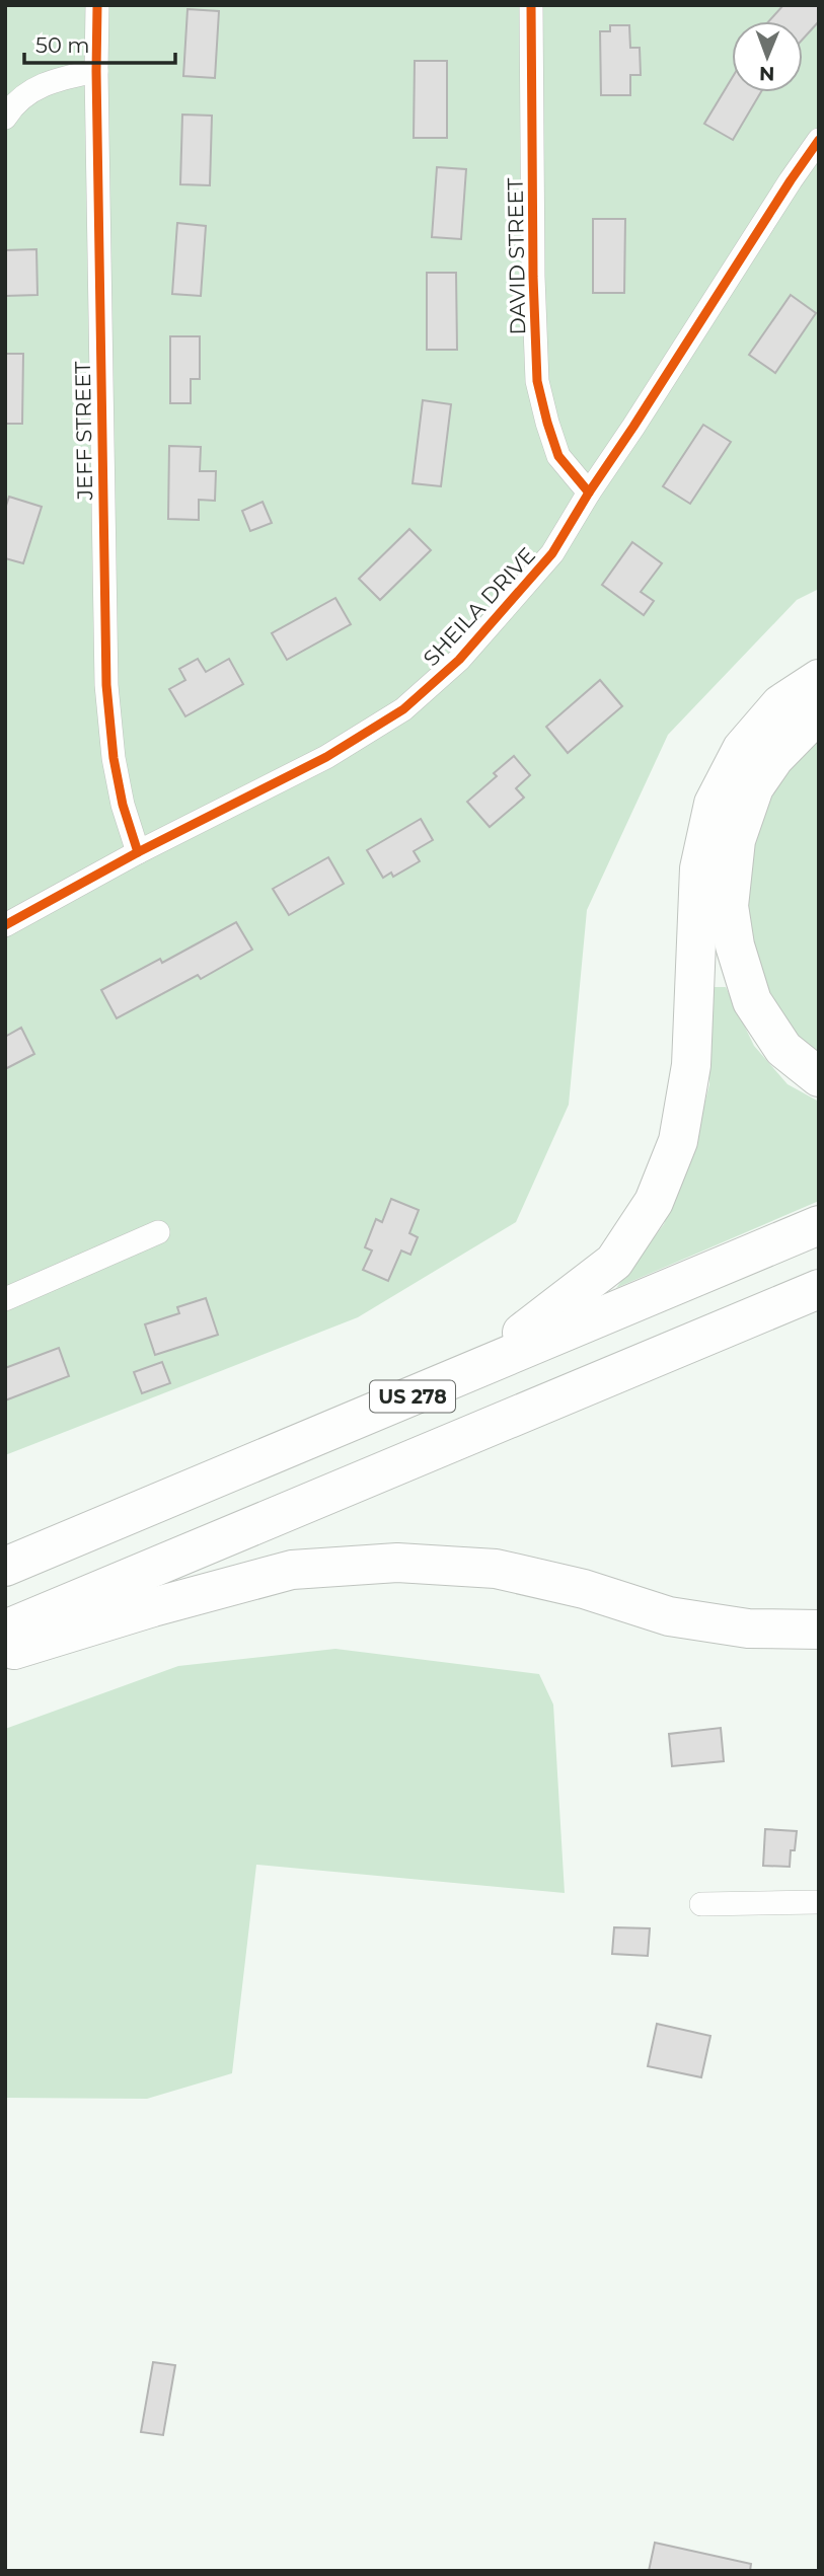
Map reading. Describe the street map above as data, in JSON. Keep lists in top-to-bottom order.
{
  "streets": {
    "highway": ["US 278"],
    "street": ["DAVID STREET", "JEFF STREET", "SHEILA DRIVE"]
  },
  "crossings": [
    ["DAVID STREET", "SHEILA DRIVE"],
    ["JEFF STREET", "SHEILA DRIVE"]
  ],
  "scale_bar": "50 m",
  "north": "bottom"
}
